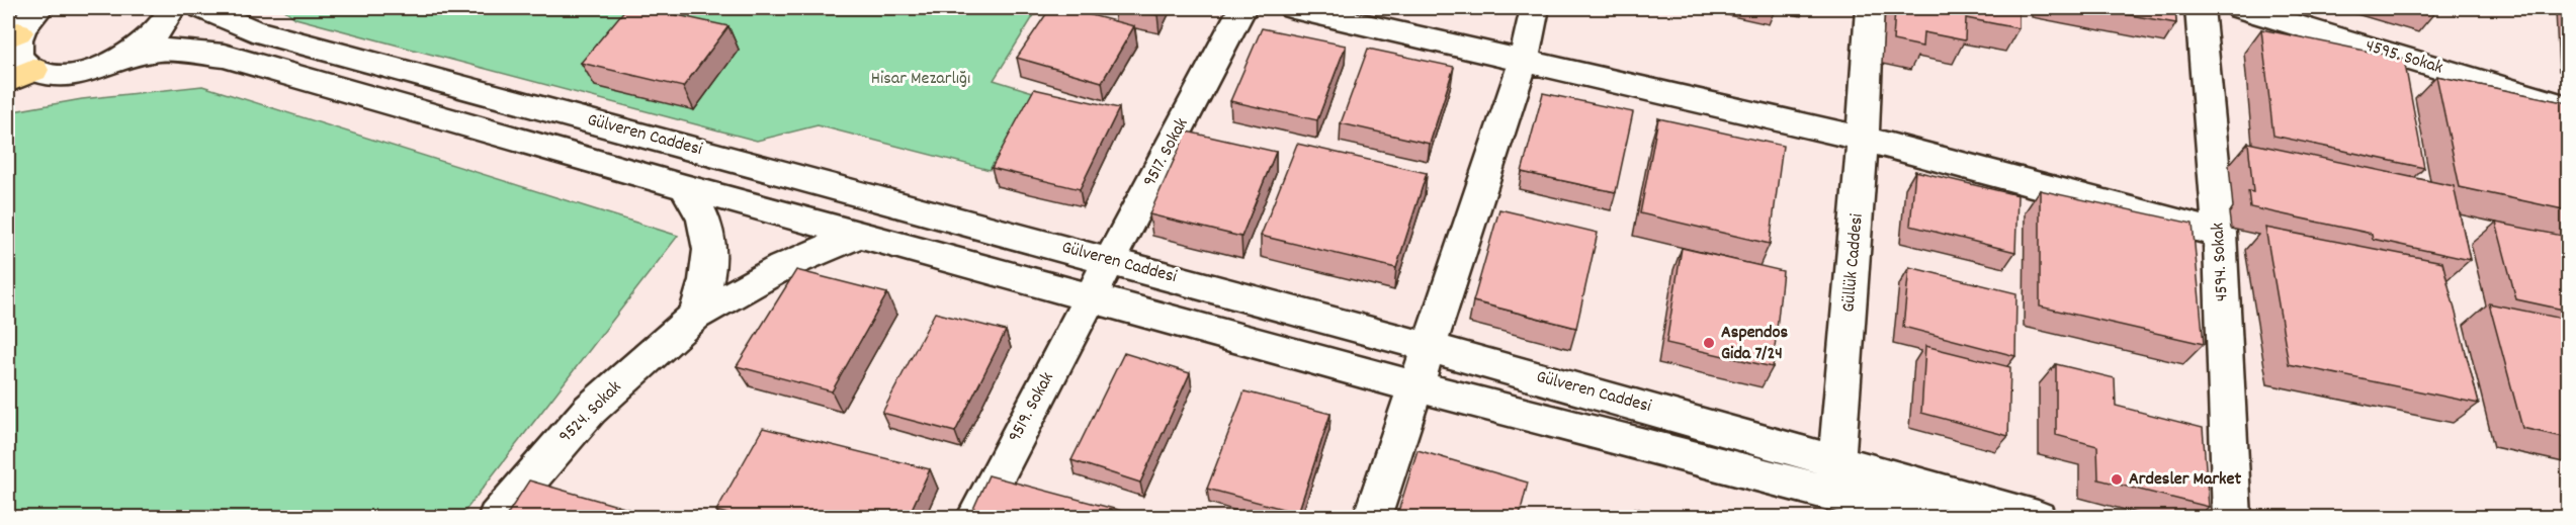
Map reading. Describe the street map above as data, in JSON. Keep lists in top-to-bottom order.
{
  "streets": {
    "street": [
      "4595. Sokak",
      "Gülveren Caddesi",
      "9517. Sokak",
      "4594. Sokak",
      "Güllük Caddesi",
      "9519. Sokak",
      "9524. Sokak"
    ]
  },
  "crossings": [
    ["Gülveren Caddesi", "9517. Sokak"],
    ["Gülveren Caddesi", "Güllük Caddesi"],
    ["Gülveren Caddesi", "9519. Sokak"],
    ["Gülveren Caddesi", "9524. Sokak"],
    ["9517. Sokak", "9519. Sokak"]
  ],
  "parks": ["Hisar Mezarlığı"],
  "places": ["Aspendos Gida 7/24", "Ardesler Market"]
}
